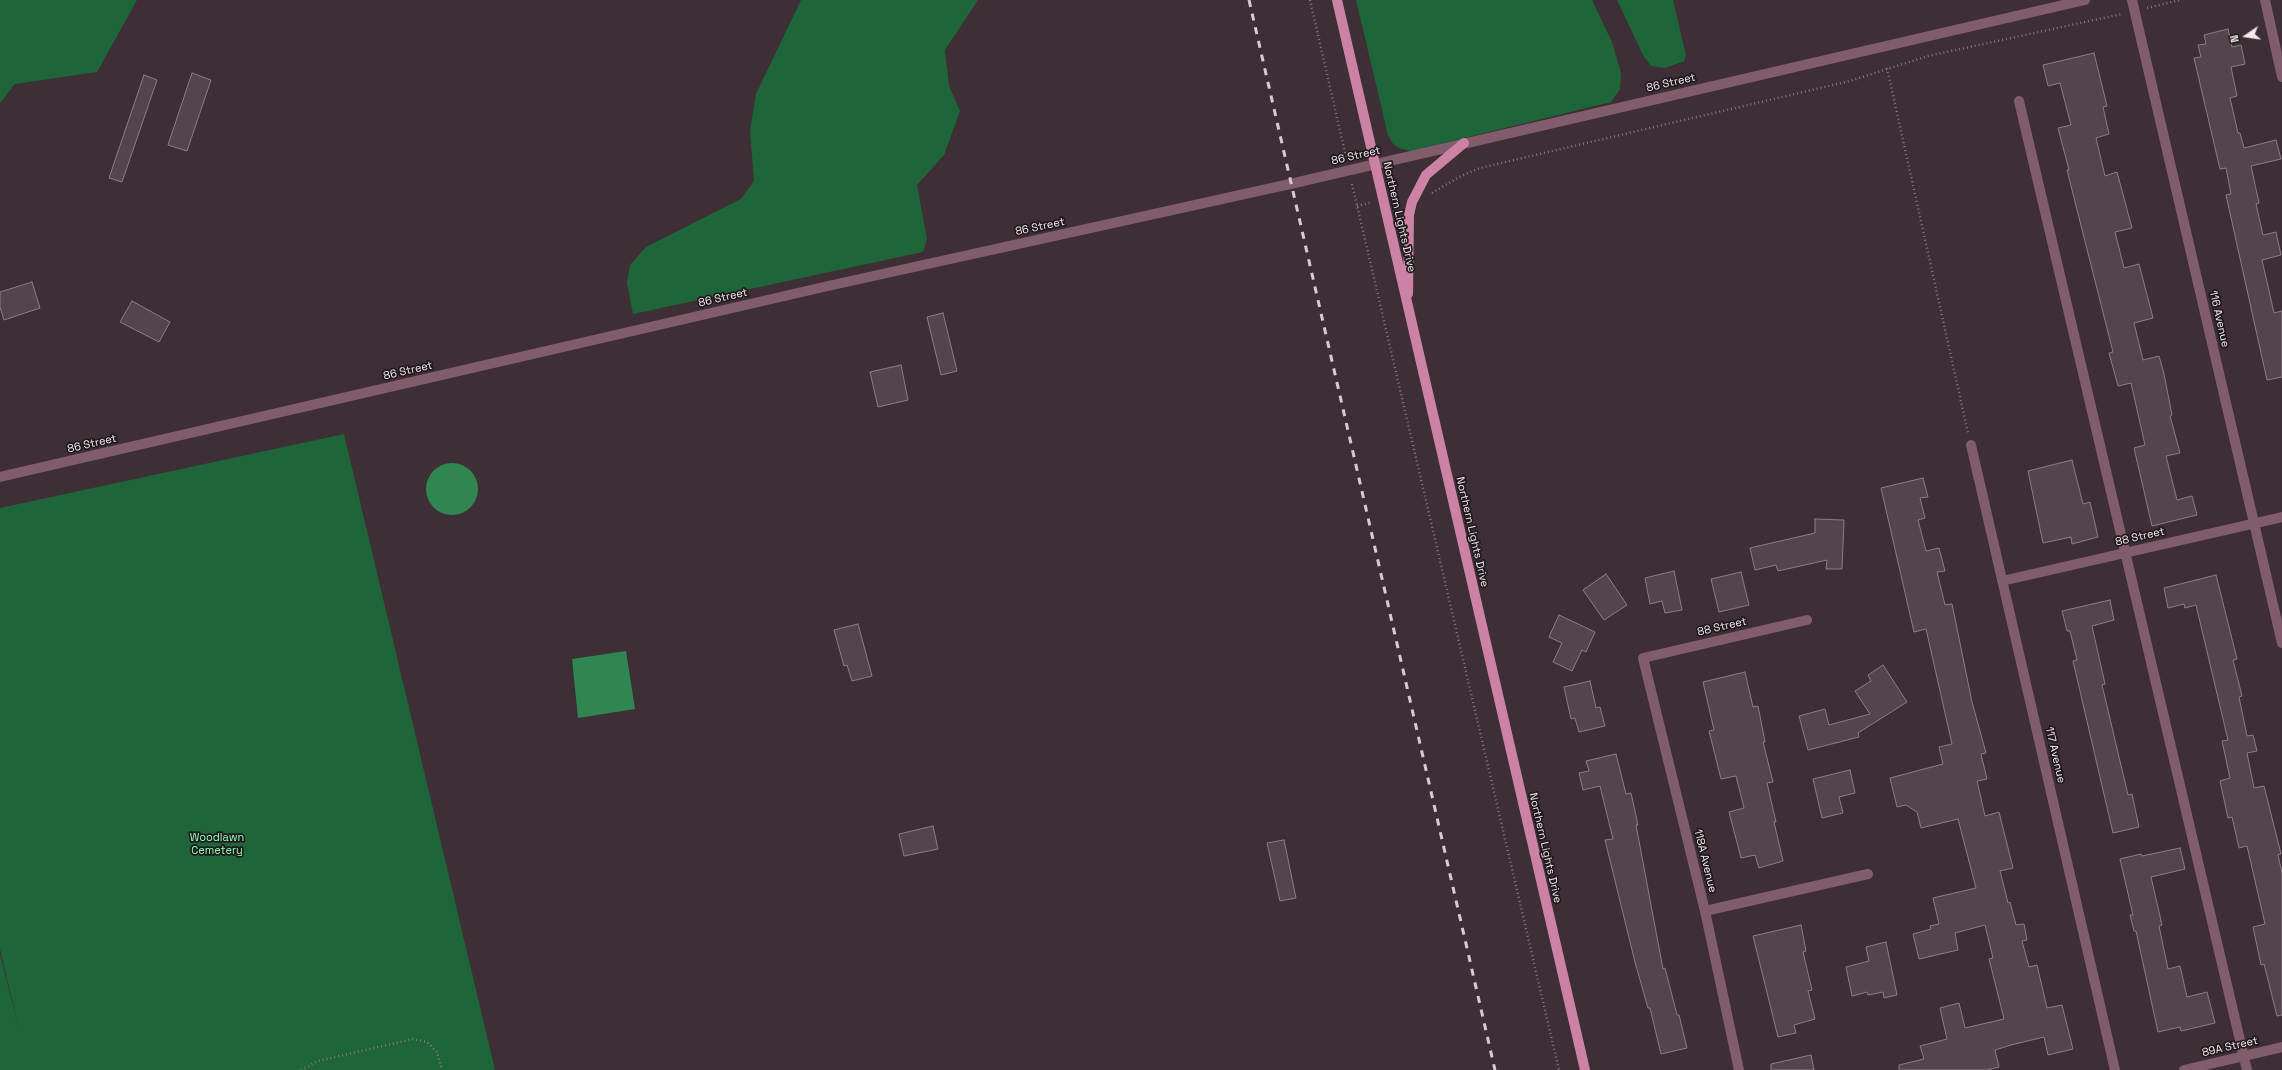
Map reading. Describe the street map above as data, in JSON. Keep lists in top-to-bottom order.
{
  "streets": {
    "main road": ["Northern Lights Drive"],
    "street": [
      "86 Street",
      "116 Avenue",
      "88 Street",
      "117 Avenue",
      "118A Avenue",
      "89A Street"
    ]
  },
  "crossings": [
    ["86 Street", "Northern Lights Drive"],
    ["116 Avenue", "88 Street"],
    ["88 Street", "117 Avenue"],
    ["88 Street", "118A Avenue"]
  ],
  "parks": ["Woodlawn Cemetery"],
  "north": "left"
}
